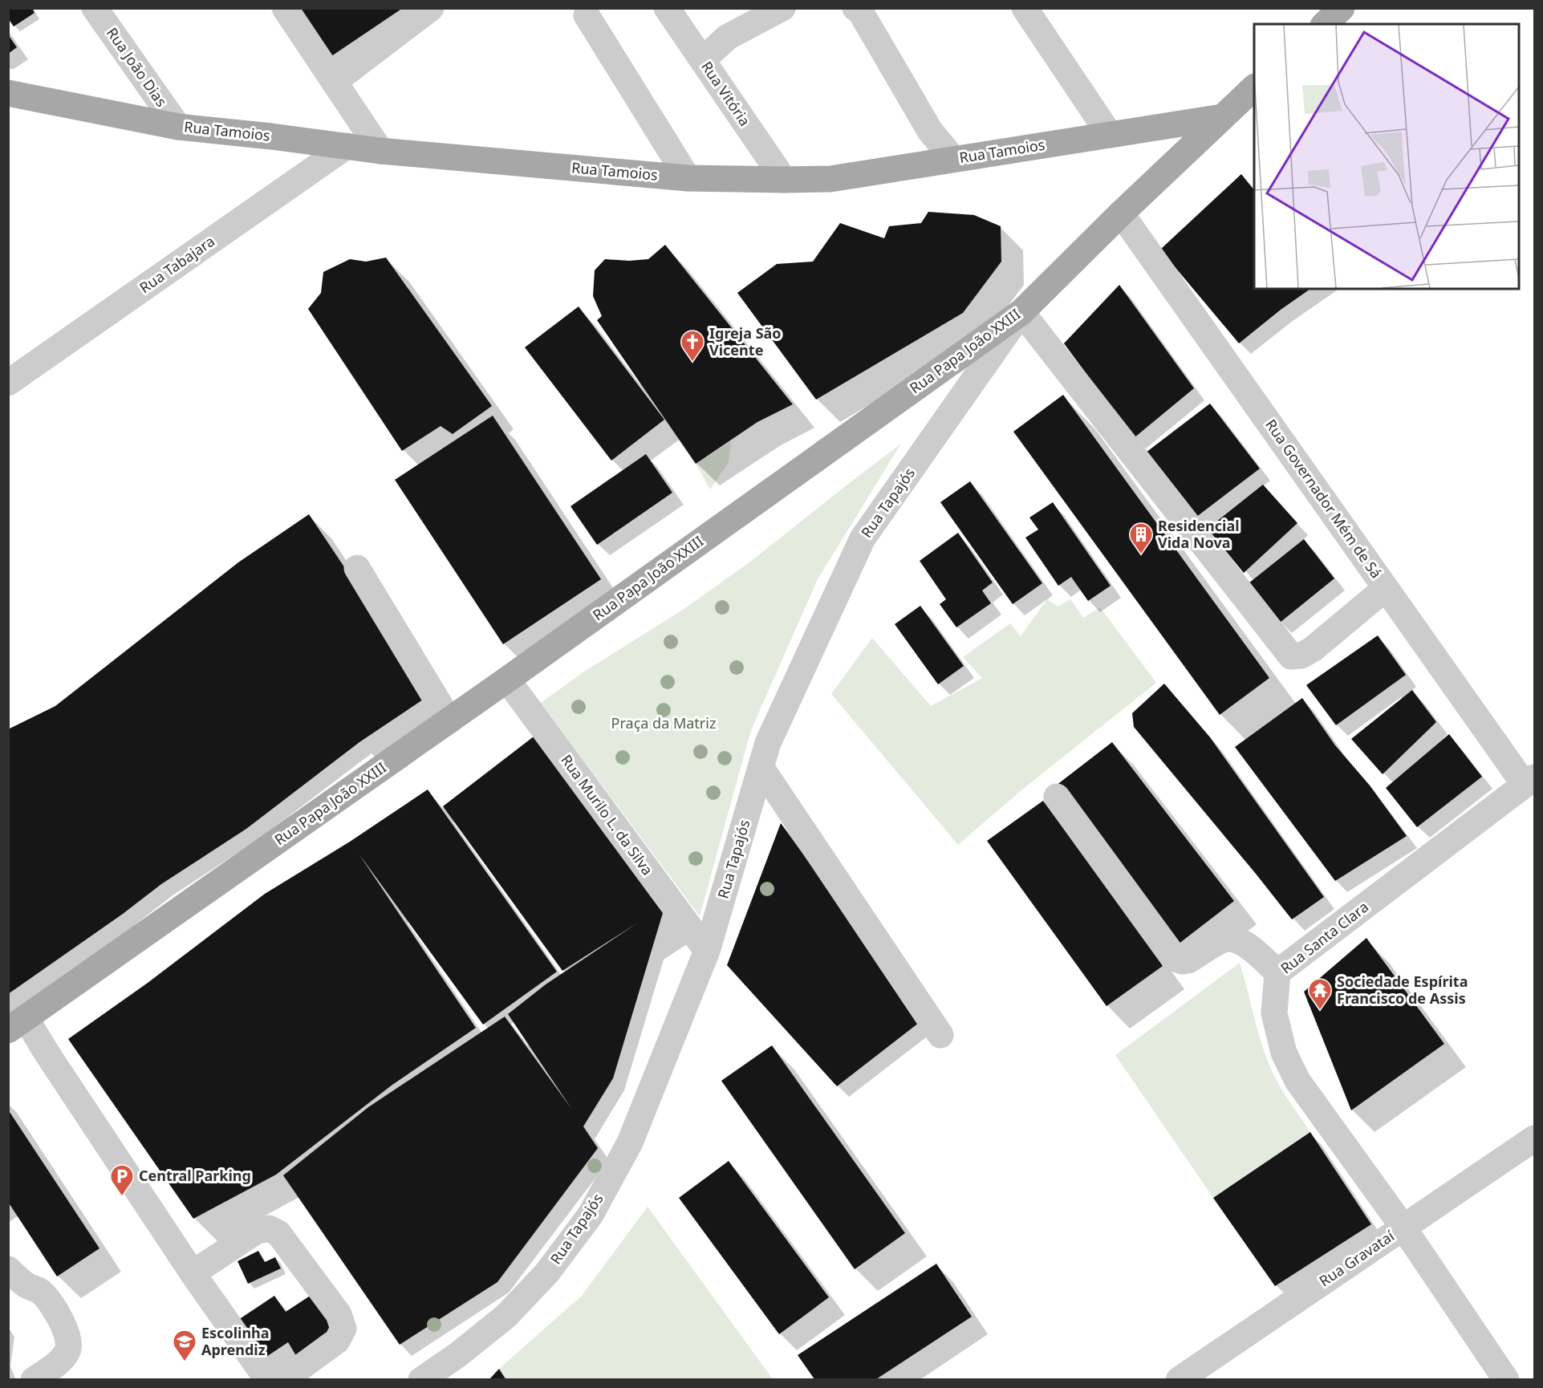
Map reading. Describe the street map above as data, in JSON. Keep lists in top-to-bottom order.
{
  "streets": {
    "main road": ["Rua Tamoios", "Rua Papa João XXIII"],
    "street": [
      "Rua João Dias",
      "Rua Vitória",
      "Rua Tabajara",
      "Rua Governador Mém de Sá",
      "Rua Tapajós",
      "Rua Murilo L. da Silva",
      "Rua Santa Clara",
      "Rua Gravataí"
    ]
  },
  "crossings": [
    ["Rua João Dias", "Rua Tamoios"],
    ["Rua Vitória", "Rua Tamoios"],
    ["Rua Tamoios", "Rua Tabajara"],
    ["Rua Tamoios", "Rua Papa João XXIII"],
    ["Rua Papa João XXIII", "Rua Governador Mém de Sá"],
    ["Rua Papa João XXIII", "Rua Tapajós"],
    ["Rua Papa João XXIII", "Rua Murilo L. da Silva"],
    ["Rua Governador Mém de Sá", "Rua Santa Clara"],
    ["Rua Tapajós", "Rua Murilo L. da Silva"],
    ["Rua Santa Clara", "Rua Gravataí"]
  ],
  "parks": ["Praça da Matriz"],
  "places": {
    "church": ["Igreja São Vicente"],
    "building": ["Residencial Vida Nova"],
    "temple": ["Sociedade Espírita Francisco de Assis"],
    "parking": ["Central Parking"],
    "school or university": ["Escolinha Aprendiz"]
  }
}
